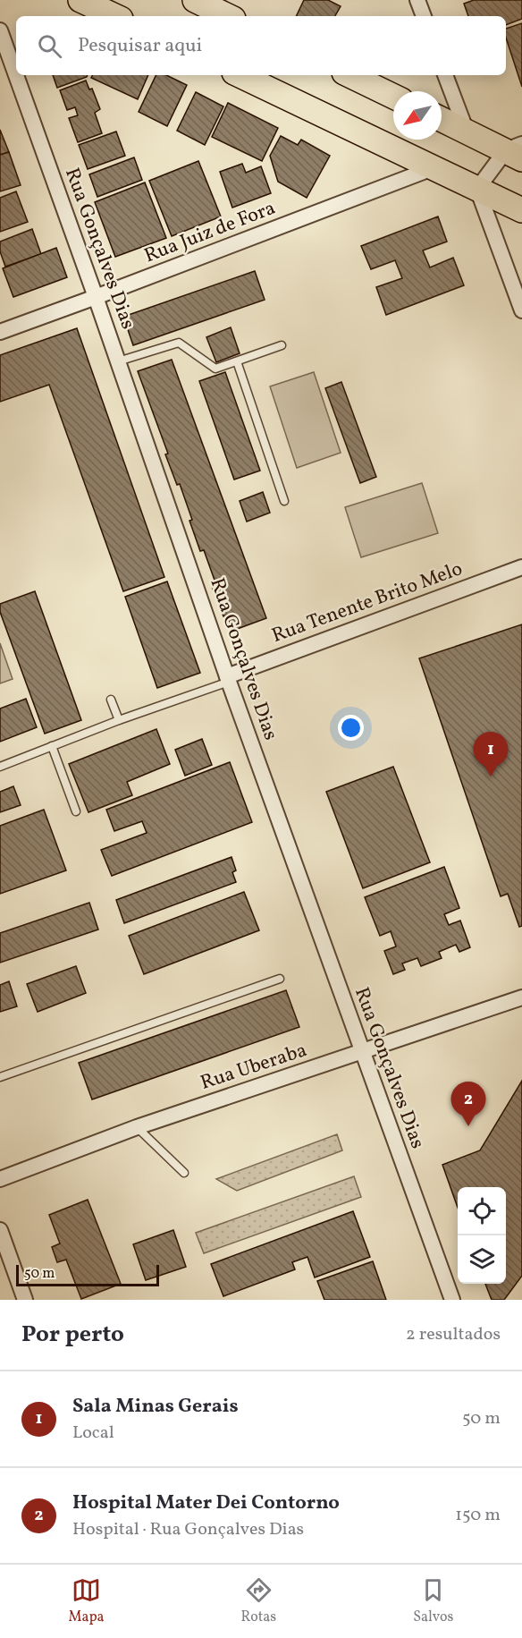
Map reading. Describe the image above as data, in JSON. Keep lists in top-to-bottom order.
{
  "streets": {
    "street": [
      "Rua Juiz de Fora",
      "Rua Gonçalves Dias",
      "Rua Tenente Brito Melo",
      "Rua Uberaba"
    ]
  },
  "crossings": [
    ["Rua Juiz de Fora", "Rua Gonçalves Dias"],
    ["Rua Gonçalves Dias", "Rua Tenente Brito Melo"],
    ["Rua Gonçalves Dias", "Rua Uberaba"]
  ],
  "scale_bar": "50 m",
  "north": "bottom left",
  "page": {
    "search": "Pesquisar aqui",
    "pins": ["1", "2"],
    "scale": "50 m",
    "heading": ["Por perto", "2 resultados"],
    "list": [
      {
        "mark": "1",
        "name": "Sala Minas Gerais",
        "note": "Local",
        "value": "50 m"
      },
      {
        "mark": "2",
        "name": "Hospital Mater Dei Contorno",
        "note": "Hospital · Rua Gonçalves Dias",
        "value": "150 m"
      }
    ],
    "nav": ["Mapa", "Rotas", "Salvos"]
  }
}
